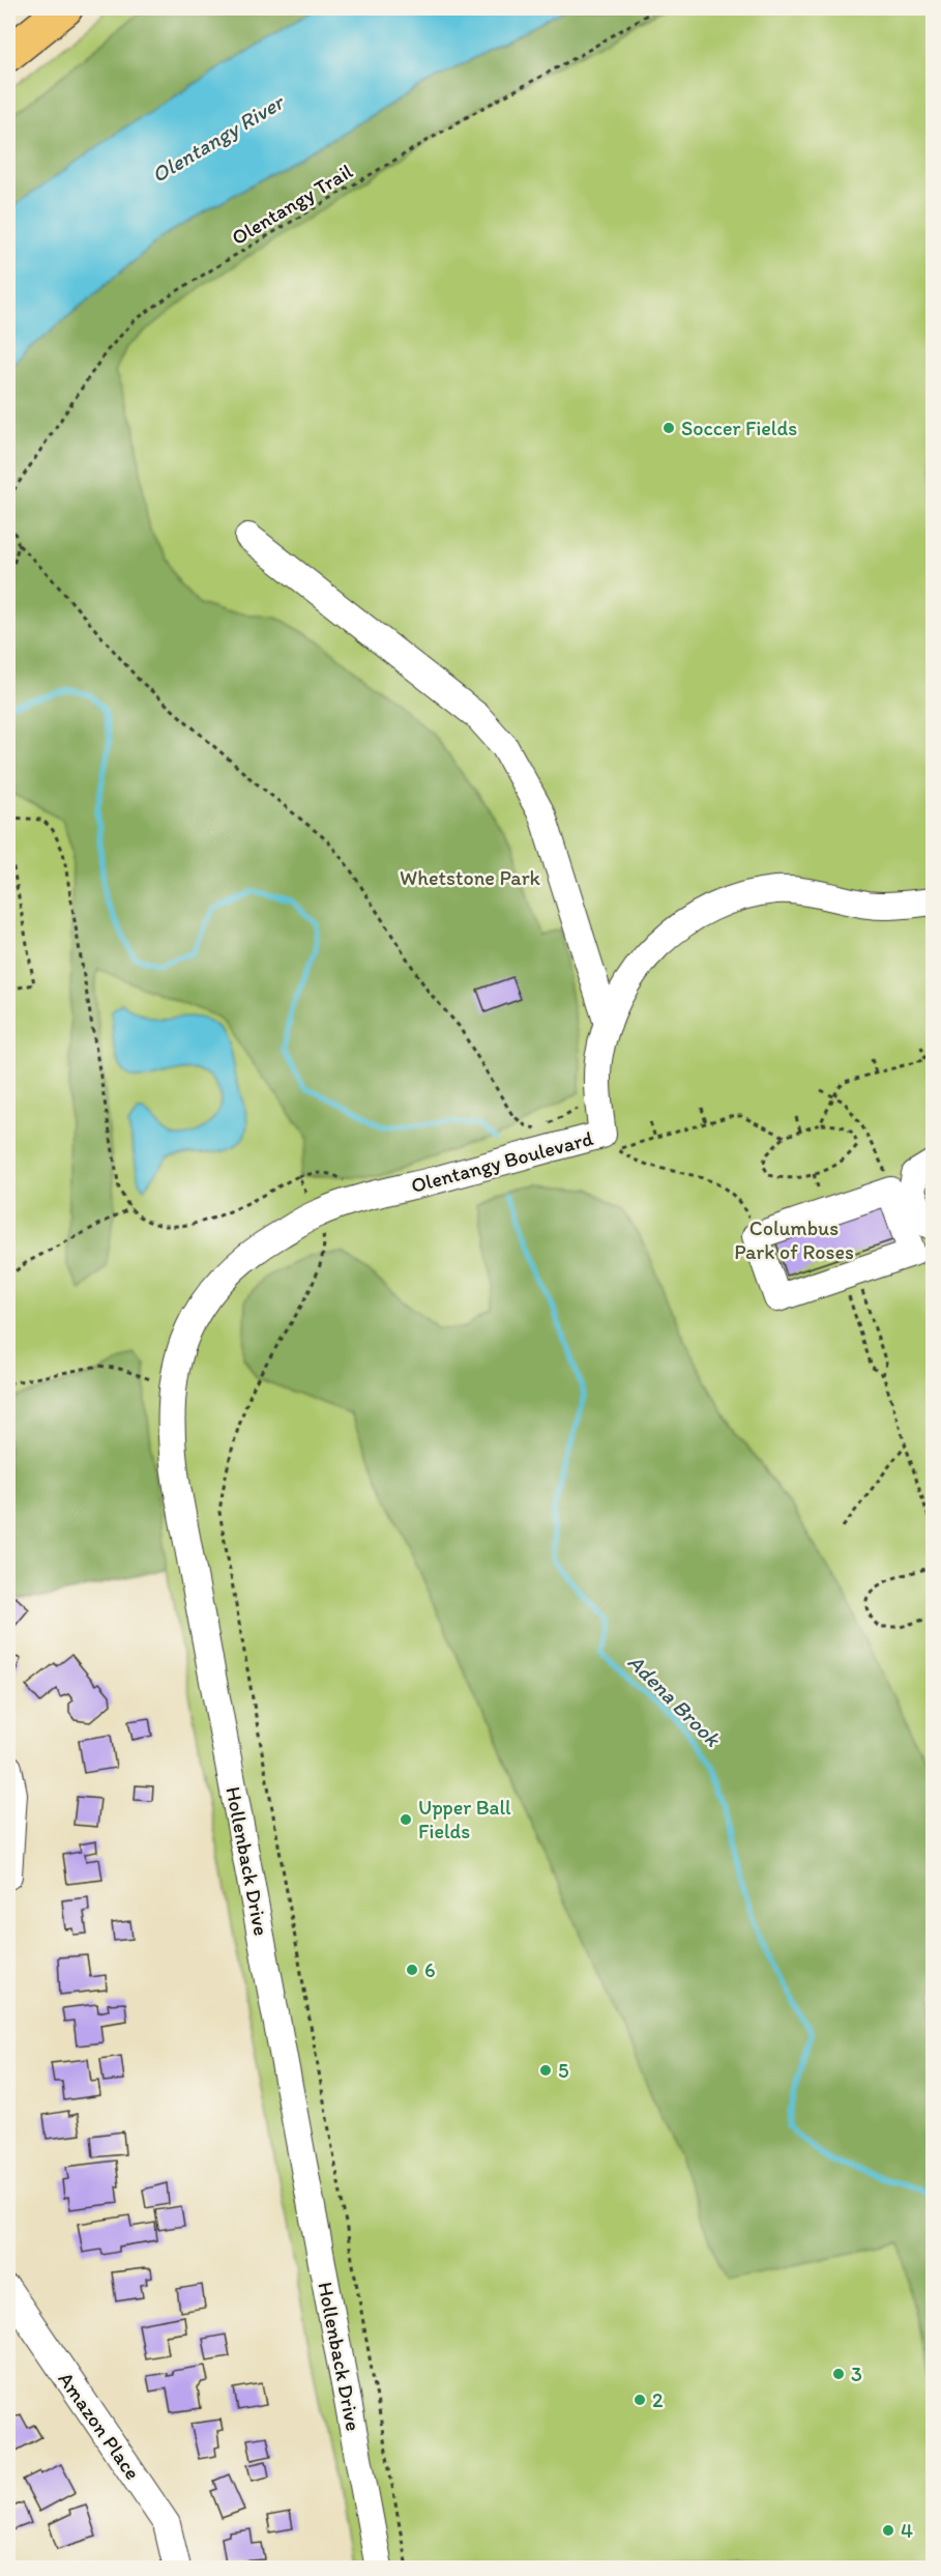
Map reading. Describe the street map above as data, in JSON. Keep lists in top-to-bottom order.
{
  "streets": {
    "street": ["Olentangy Boulevard", "Hollenback Drive", "Amazon Place"],
    "path": ["Olentangy Trail"]
  },
  "crossings": [
    ["Olentangy Boulevard", "Hollenback Drive"]
  ],
  "water": ["Olentangy River", "Adena Brook"],
  "parks": ["Whetstone Park", "Columbus Park of Roses"],
  "places": [
    "Soccer Fields",
    "Upper Ball Fields",
    "6",
    "5",
    "3",
    "2",
    "4"
  ]
}
